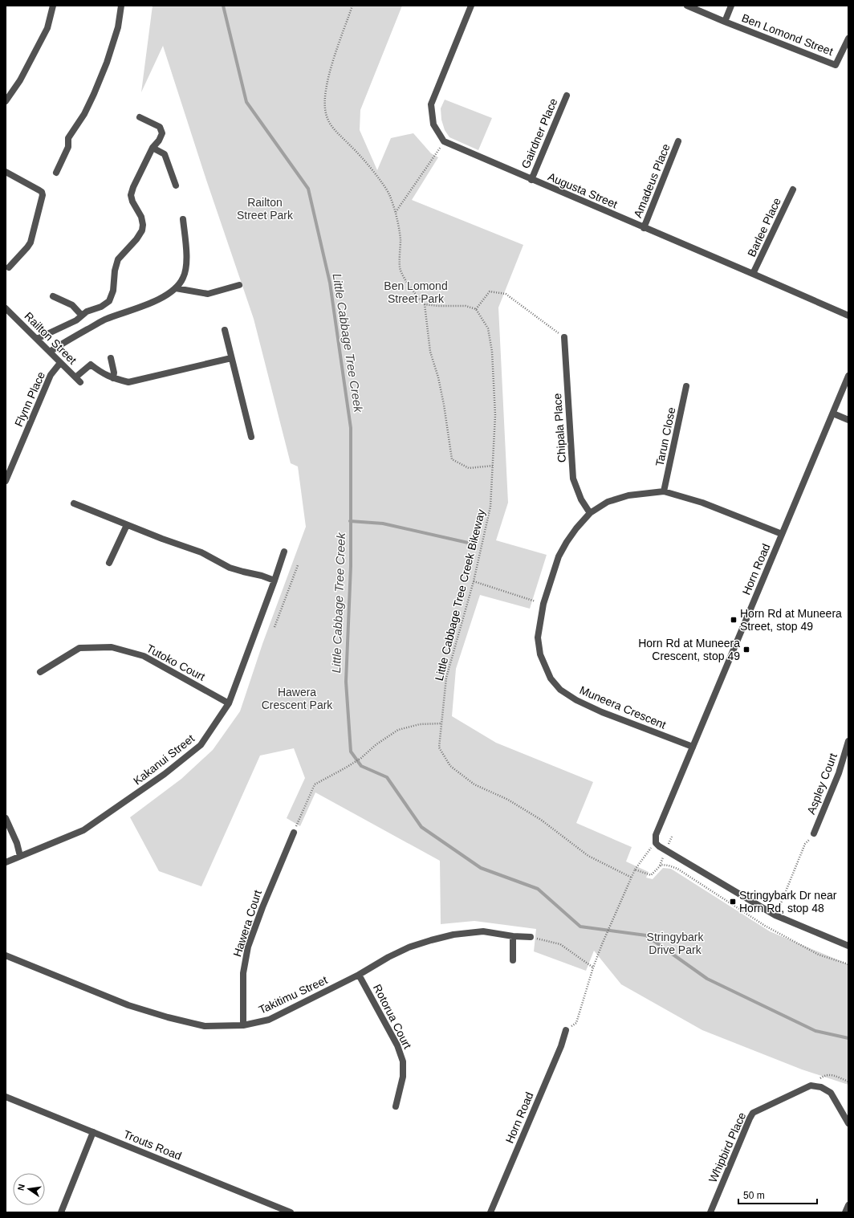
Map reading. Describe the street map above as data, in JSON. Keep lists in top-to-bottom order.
{
  "streets": {
    "street": [
      "Ben Lomond Street",
      "Gairdner Place",
      "Amadeus Place",
      "Augusta Street",
      "Barlee Place",
      "Railton Street",
      "Flynn Place",
      "Chipala Place",
      "Tarun Close",
      "Horn Road",
      "Tutoko Court",
      "Muneera Crescent",
      "Kakanui Street",
      "Aspley Court",
      "Hawera Court",
      "Takitimu Street",
      "Rotorua Court",
      "Trouts Road",
      "Whipbird Place"
    ],
    "path": ["Little Cabbage Tree Creek Bikeway"]
  },
  "crossings": [
    ["Gairdner Place", "Augusta Street"],
    ["Amadeus Place", "Augusta Street"],
    ["Augusta Street", "Barlee Place"],
    ["Railton Street", "Flynn Place"],
    ["Chipala Place", "Muneera Crescent"],
    ["Tarun Close", "Muneera Crescent"],
    ["Horn Road", "Muneera Crescent"],
    ["Tutoko Court", "Kakanui Street"],
    ["Hawera Court", "Takitimu Street"],
    ["Takitimu Street", "Rotorua Court"]
  ],
  "water": ["Little Cabbage Tree Creek"],
  "parks": [
    "Railton Street Park",
    "Ben Lomond Street Park",
    "Hawera Crescent Park",
    "Stringybark Drive Park"
  ],
  "places": {
    "transit": ["Horn Rd at Muneera Street, stop 49", "Horn Rd at Muneera Crescent, stop 49", "Stringybark Dr near Horn Rd, stop 48"]
  },
  "scale_bar": "50 m",
  "north": "left"
}
